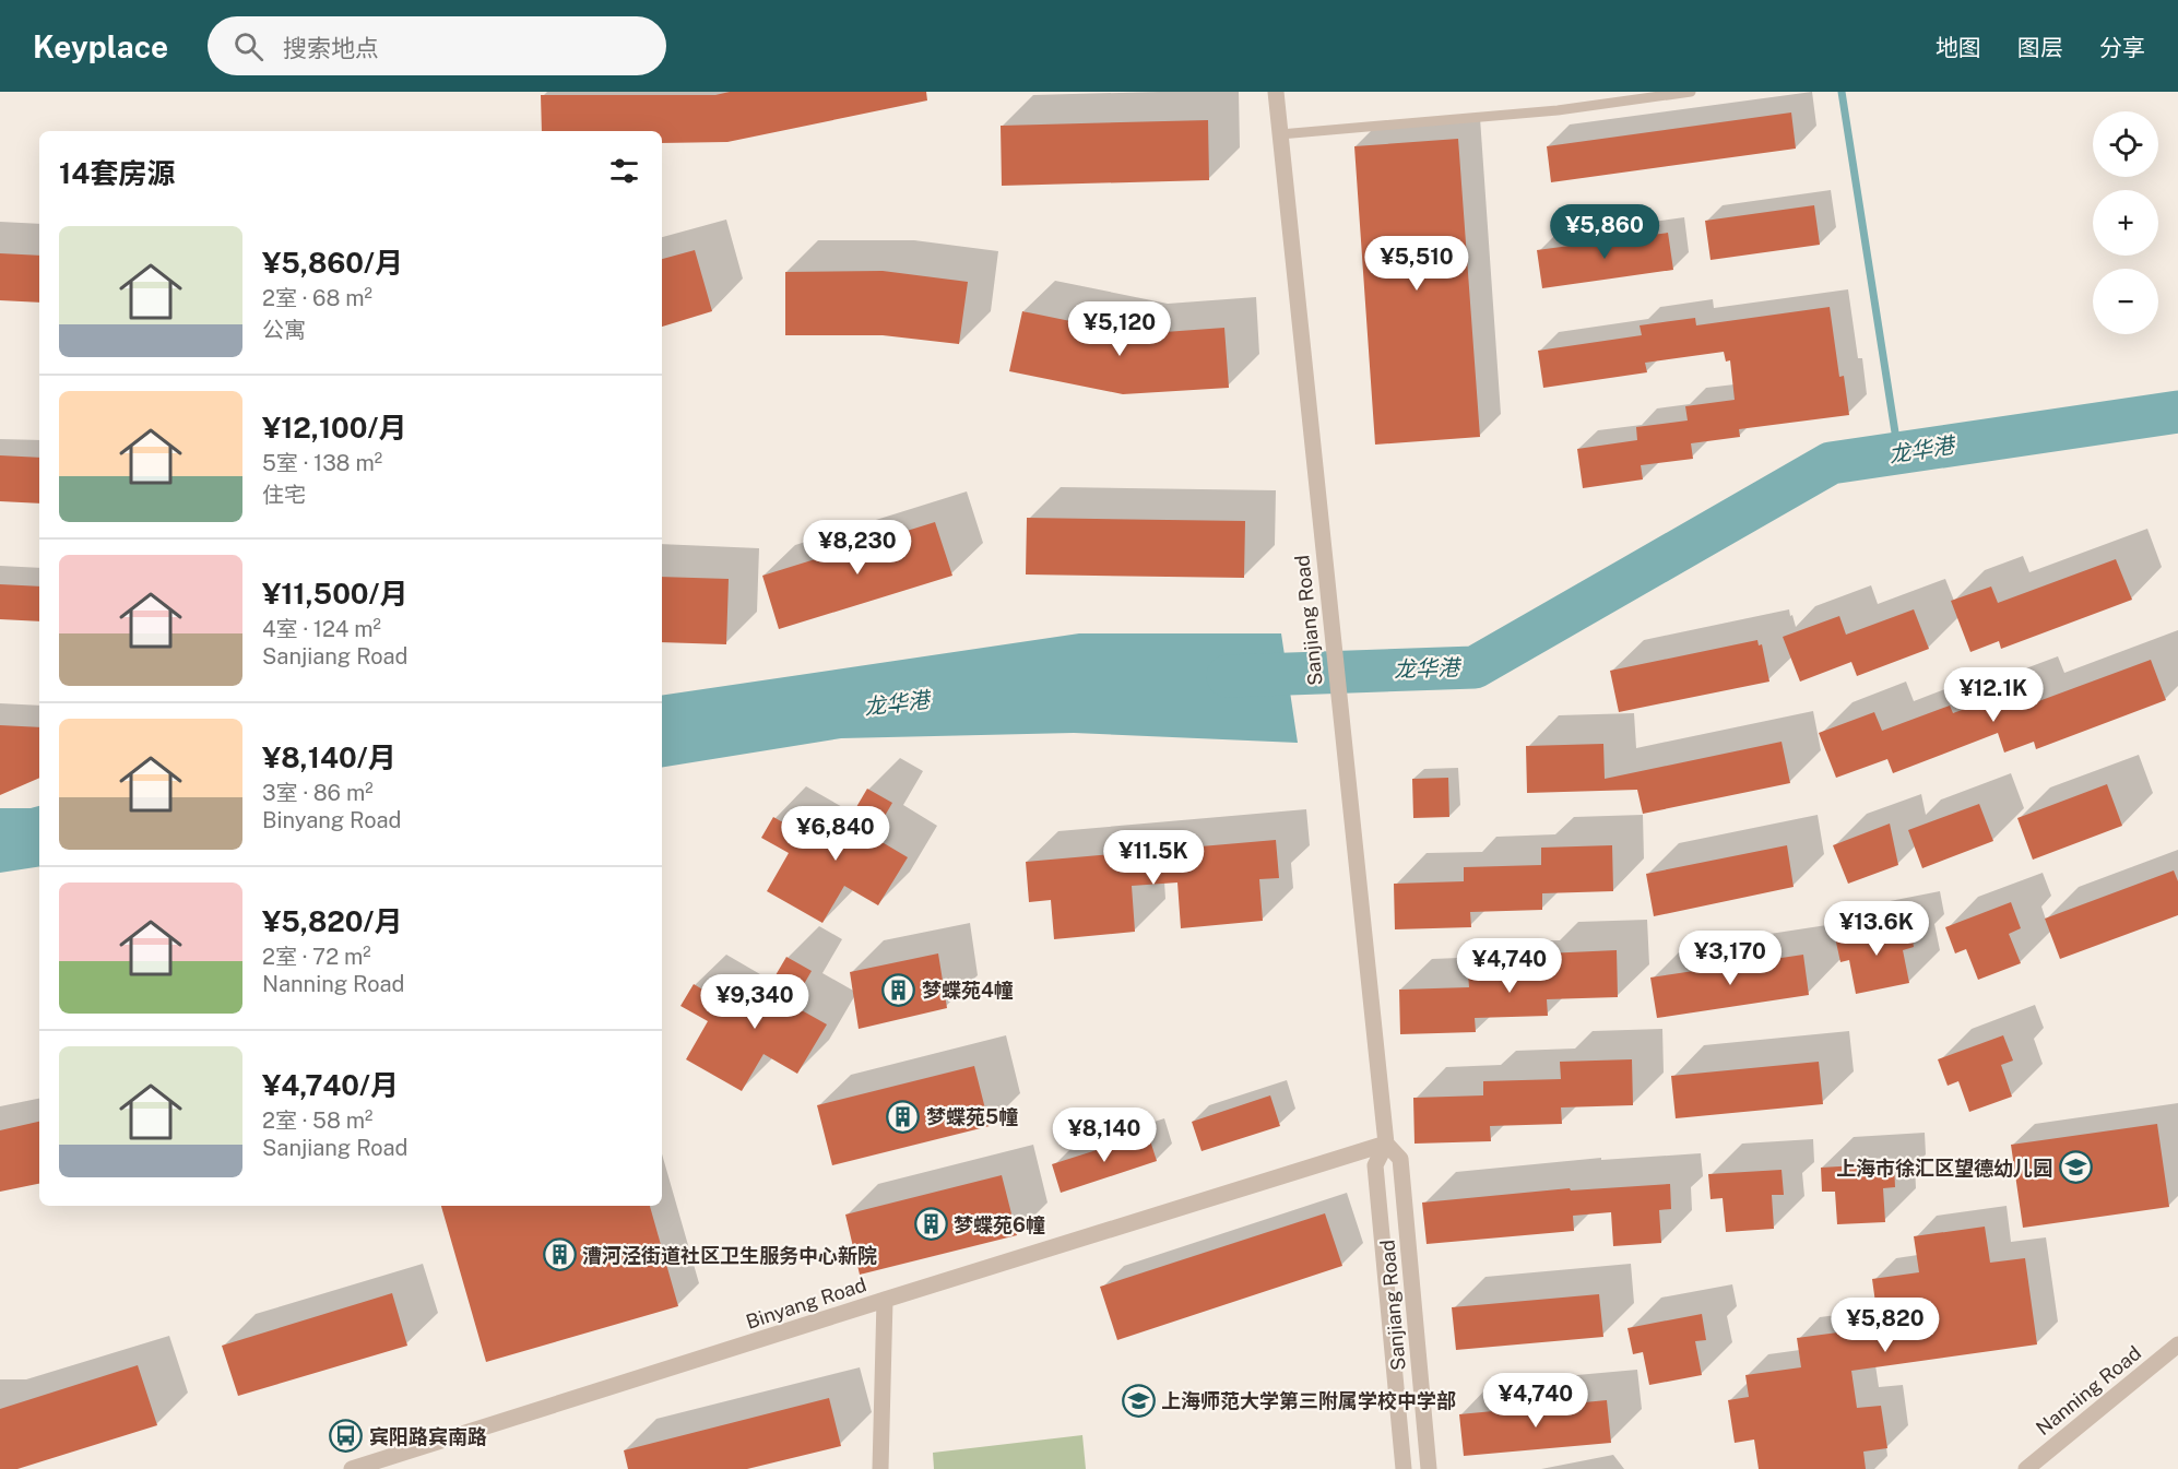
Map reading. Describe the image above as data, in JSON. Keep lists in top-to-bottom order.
{
  "streets": {
    "street": ["Sanjiang Road", "Binyang Road", "Nanning Road"]
  },
  "crossings": [
    ["Sanjiang Road", "Binyang Road"]
  ],
  "water": ["龙华港"],
  "places": {
    "building": [
      "梦蝶苑4幢",
      "梦蝶苑5幢",
      "梦蝶苑6幢",
      "漕河泾街道社区卫生服务中心新院"
    ],
    "school or university": ["上海市徐汇区望德幼儿园", "上海师范大学第三附属学校中学部"],
    "bus stop": ["宾阳路宾南路"]
  },
  "page": {
    "header": "Keyplace",
    "search": "搜索地点",
    "nav": ["地图", "图层", "分享"],
    "map_buttons": ["+", "−"],
    "heading": "14套房源",
    "price": [
      "¥5,860",
      "¥5,510",
      "¥5,120",
      "¥8,230",
      "¥12.1K",
      "¥6,840",
      "¥11.5K",
      "¥13.6K",
      "¥3,170",
      "¥4,740",
      "¥9,340",
      "¥8,140",
      "¥5,820",
      "¥4,740"
    ],
    "list": [
      {
        "name": "¥5,860/月",
        "note": "2室 · 68 m² · 公寓"
      },
      {
        "name": "¥12,100/月",
        "note": "5室 · 138 m² · 住宅"
      },
      {
        "name": "¥11,500/月",
        "note": "4室 · 124 m² · Sanjiang Road"
      },
      {
        "name": "¥8,140/月",
        "note": "3室 · 86 m² · Binyang Road"
      },
      {
        "name": "¥5,820/月",
        "note": "2室 · 72 m² · Nanning Road"
      },
      {
        "name": "¥4,740/月",
        "note": "2室 · 58 m² · Sanjiang Road"
      }
    ]
  }
}
